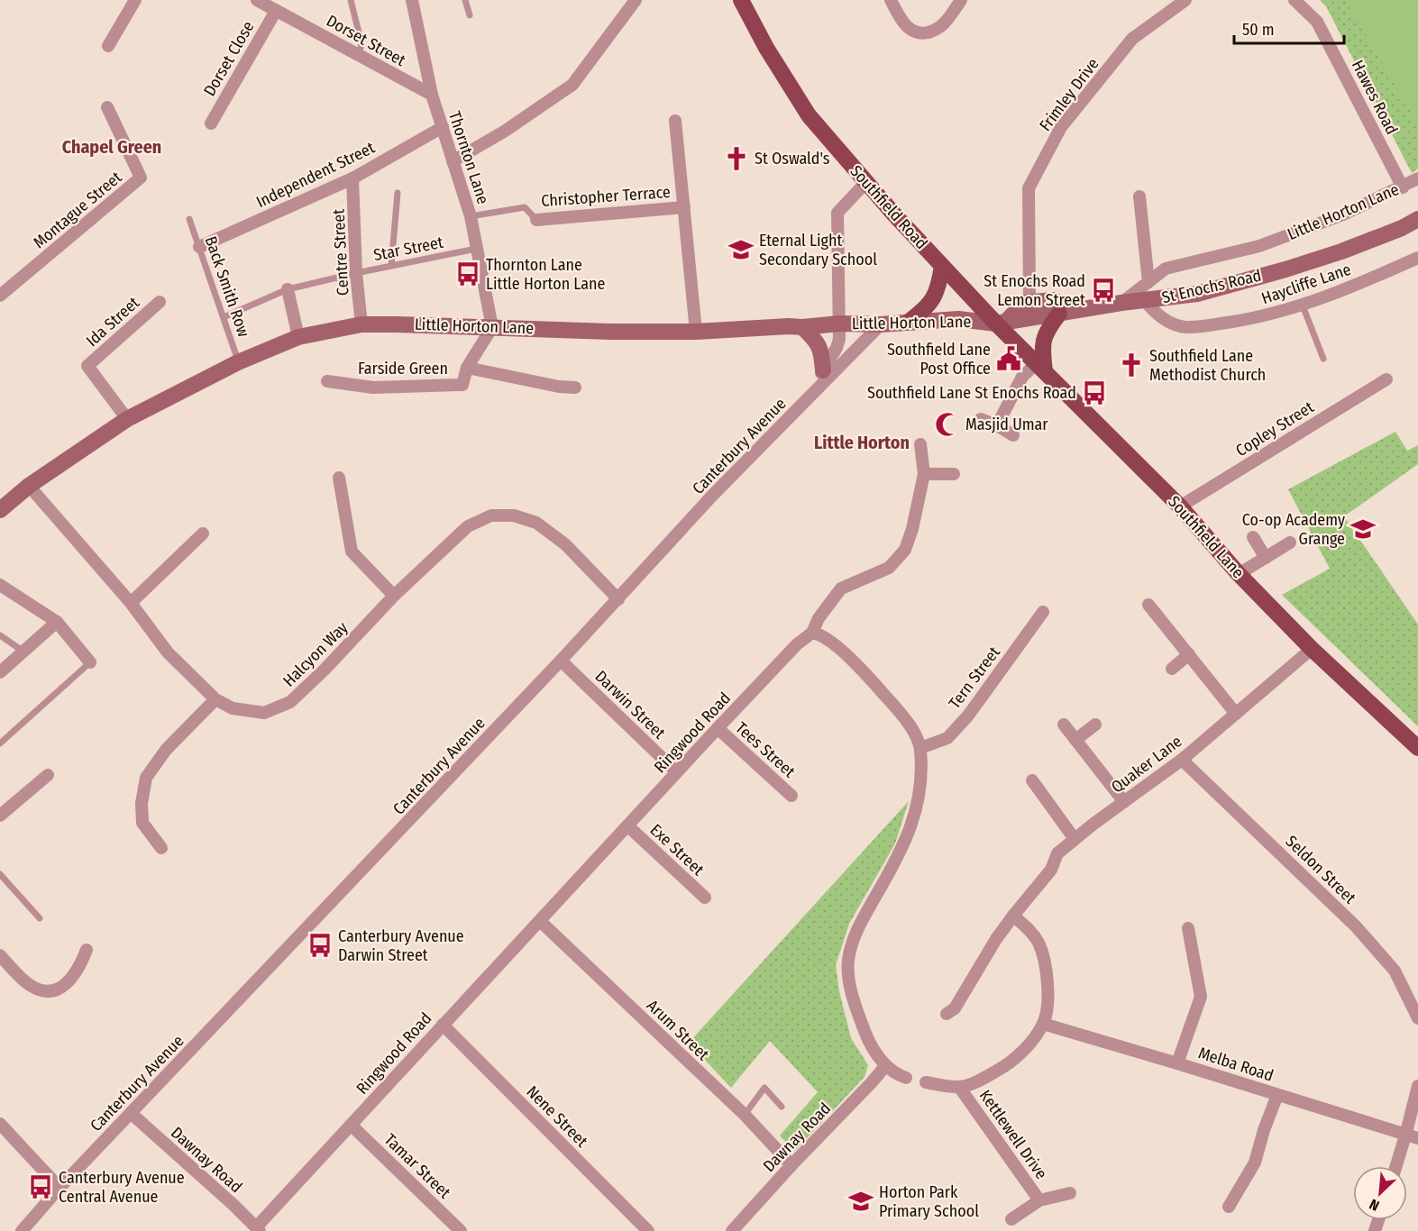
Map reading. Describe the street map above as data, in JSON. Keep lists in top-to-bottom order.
{
  "streets": {
    "main road": ["Southfield Road", "Southfield Lane"],
    "street": [
      "Dorset Street",
      "Dorset Close",
      "Frimley Drive",
      "Hawes Road",
      "Thornton Lane",
      "Independent Street",
      "Christopher Terrace",
      "Montague Street",
      "Little Horton Lane",
      "Centre Street",
      "Haycliffe Lane",
      "St Enochs Road",
      "Ida Street",
      "Farside Green",
      "Copley Street",
      "Canterbury Avenue",
      "Halcyon Way",
      "Tern Street",
      "Darwin Street",
      "Ringwood Road",
      "Tees Street",
      "Quaker Lane",
      "Exe Street",
      "Seldon Street",
      "Arum Street",
      "Melba Road",
      "Nene Street",
      "Kettlewell Drive",
      "Dawnay Road",
      "Tamar Street"
    ],
    "lane": ["Star Street", "Back Smith Row"]
  },
  "crossings": [
    ["Dorset Street", "Dorset Close"],
    ["Dorset Street", "Thornton Lane"],
    ["Hawes Road", "Little Horton Lane"],
    ["Thornton Lane", "Independent Street"],
    ["Thornton Lane", "Christopher Terrace"],
    ["Thornton Lane", "Little Horton Lane"],
    ["Thornton Lane", "Star Street"],
    ["Thornton Lane", "Farside Green"],
    ["Independent Street", "Centre Street"],
    ["Independent Street", "Back Smith Row"],
    ["Southfield Road", "Little Horton Lane"],
    ["Southfield Road", "St Enochs Road"],
    ["Southfield Road", "Southfield Lane"],
    ["Little Horton Lane", "Centre Street"],
    ["Little Horton Lane", "Back Smith Row"],
    ["Little Horton Lane", "St Enochs Road"],
    ["Little Horton Lane", "Ida Street"],
    ["Little Horton Lane", "Farside Green"],
    ["Little Horton Lane", "Canterbury Avenue"],
    ["Little Horton Lane", "Southfield Lane"],
    ["Little Horton Lane", "Halcyon Way"],
    ["Star Street", "Centre Street"],
    ["Star Street", "Back Smith Row"],
    ["Haycliffe Lane", "St Enochs Road"],
    ["St Enochs Road", "Southfield Lane"],
    ["Copley Street", "Southfield Lane"],
    ["Canterbury Avenue", "Halcyon Way"],
    ["Canterbury Avenue", "Darwin Street"],
    ["Canterbury Avenue", "Dawnay Road"],
    ["Southfield Lane", "Quaker Lane"],
    ["Darwin Street", "Ringwood Road"],
    ["Ringwood Road", "Tees Street"],
    ["Ringwood Road", "Exe Street"],
    ["Ringwood Road", "Arum Street"],
    ["Ringwood Road", "Nene Street"],
    ["Ringwood Road", "Dawnay Road"],
    ["Ringwood Road", "Tamar Street"],
    ["Quaker Lane", "Seldon Street"],
    ["Arum Street", "Dawnay Road"]
  ],
  "districts": ["Chapel Green", "Little Horton"],
  "places": {
    "church": ["St Oswald's", "Southfield Lane Methodist Church"],
    "school or university": ["Eternal Light Secondary School", "Co-op Academy Grange", "Horton Park Primary School"],
    "bus stop": [
      "Thornton Lane Little Horton Lane",
      "St Enochs Road Lemon Street",
      "Southfield Lane St Enochs Road",
      "Canterbury Avenue Darwin Street",
      "Canterbury Avenue Central Avenue"
    ],
    "public building": ["Southfield Lane Post Office"],
    "mosque": ["Masjid Umar"]
  },
  "scale_bar": "50 m",
  "north": "bottom left"
}
